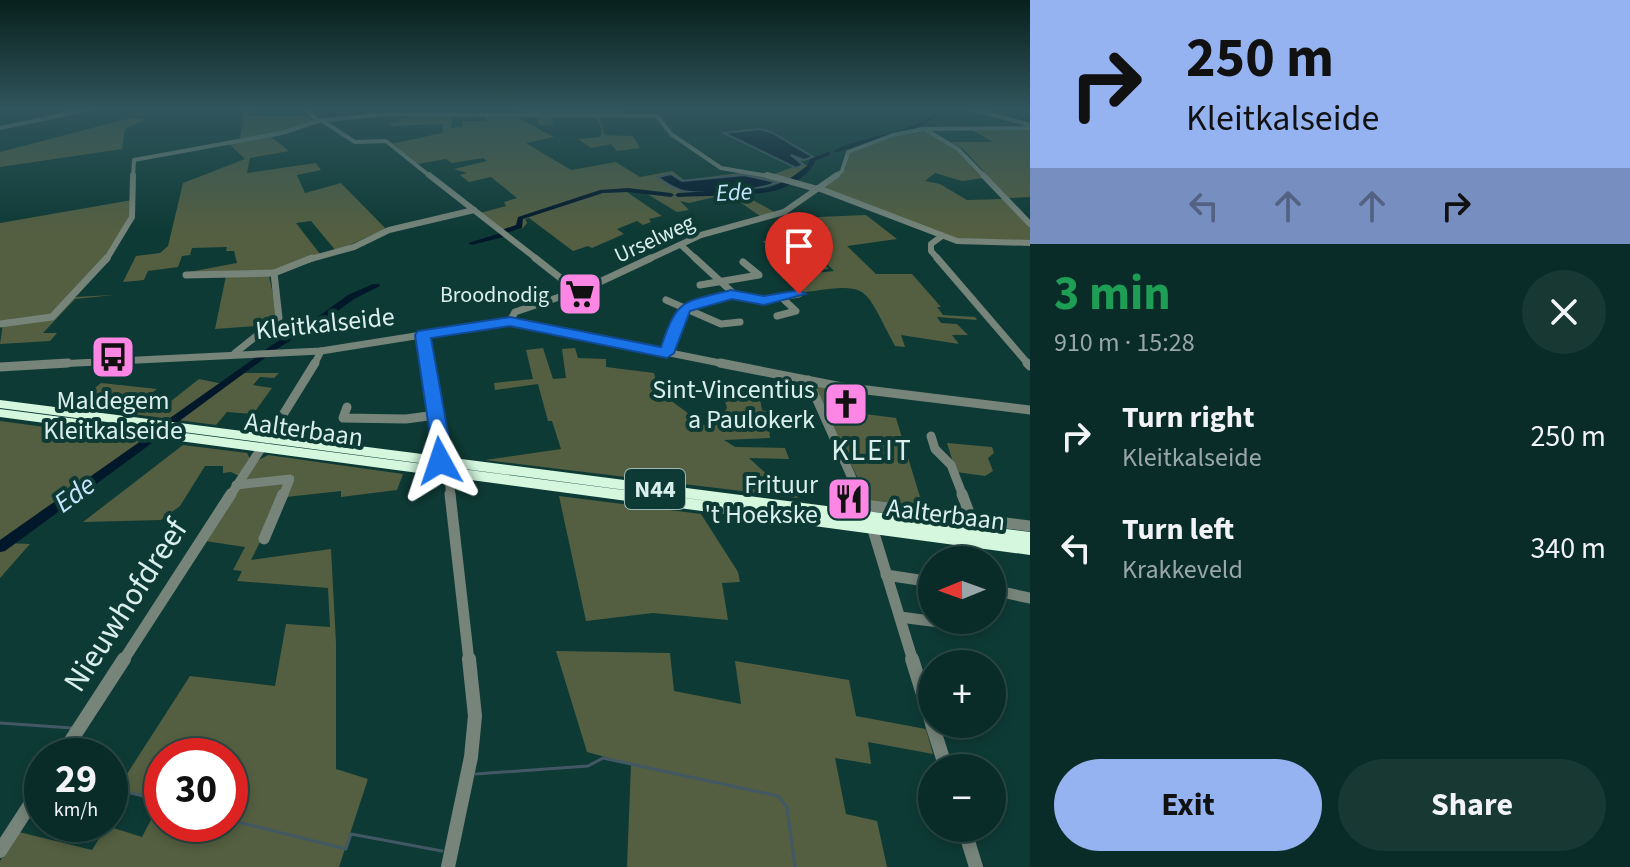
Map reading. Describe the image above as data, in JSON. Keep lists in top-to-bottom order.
{
  "streets": {
    "highway": ["Aalterbaan", "N44"],
    "street": ["Urselweg", "Kleitkalseide", "Nieuwhofdreef"]
  },
  "crossings": [
    ["Urselweg", "Kleitkalseide"],
    ["Kleitkalseide", "Nieuwhofdreef"],
    ["Aalterbaan", "Nieuwhofdreef"]
  ],
  "districts": ["KLEIT"],
  "water": ["Ede"],
  "places": {
    "supermarket": ["Broodnodig"],
    "bus stop": ["Maldegem Kleitkalseide"],
    "church": ["Sint-Vincentius a Paulokerk"],
    "restaurant": ["Frituur 't Hoekske"]
  },
  "north": "left",
  "page": {
    "turn": ["250 m", "Kleitkalseide"],
    "heading": ["3 min", "910 m · 15:28"],
    "list": [
      {
        "name": "Turn right",
        "note": "Kleitkalseide",
        "value": "250 m"
      },
      {
        "name": "Turn left",
        "note": "Krakkeveld",
        "value": "340 m"
      }
    ],
    "map_buttons": ["+", "−"],
    "speed": "29 km/h",
    "limit": "30",
    "buttons": ["Exit", "Share"]
  }
}
